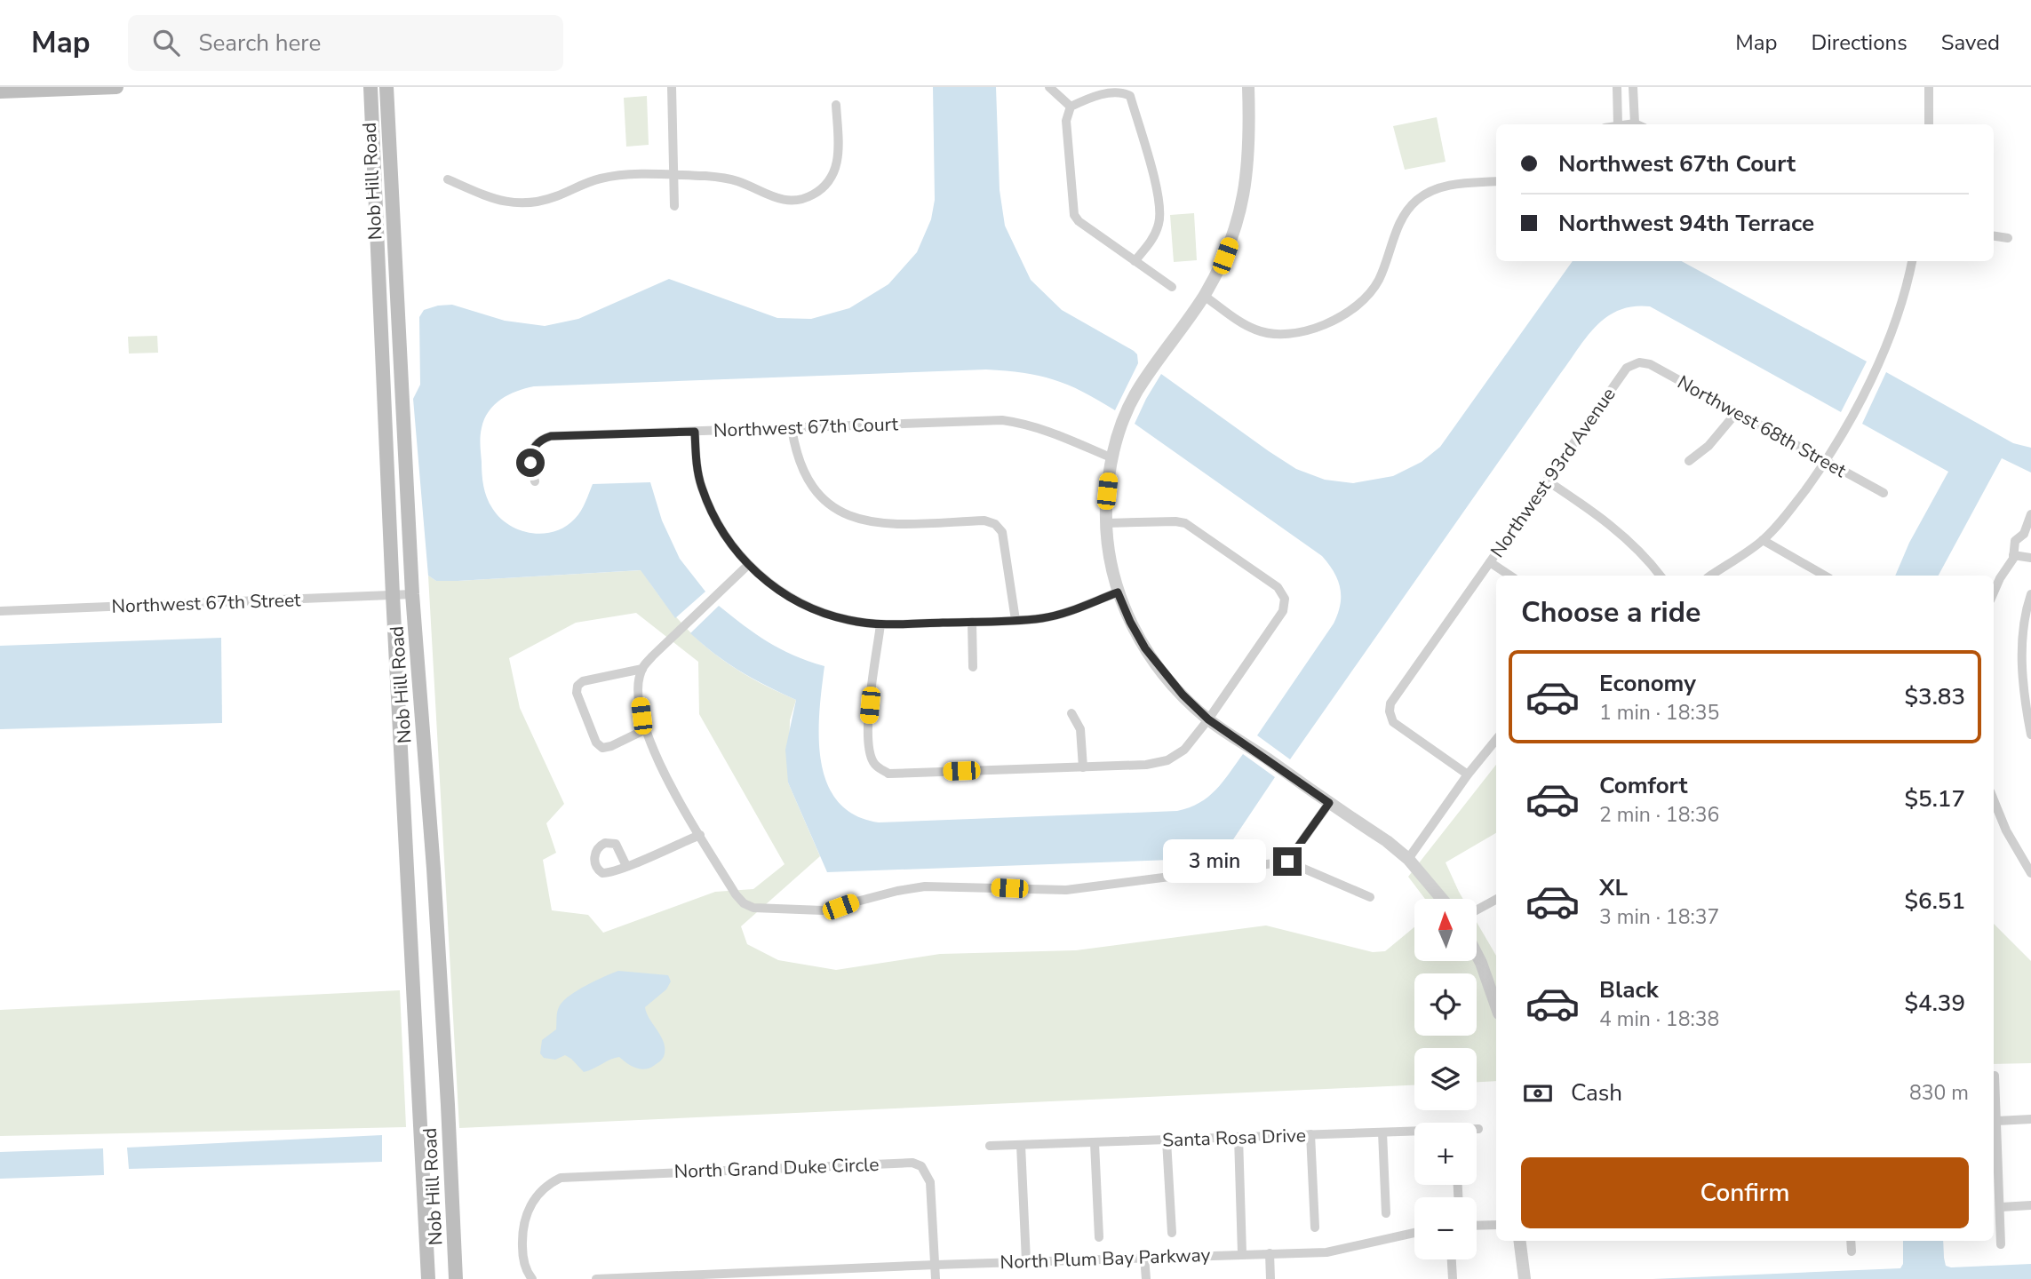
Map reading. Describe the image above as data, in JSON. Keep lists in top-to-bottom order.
{
  "streets": {
    "main road": ["Nob Hill Road"],
    "street": [
      "Northwest 68th Street",
      "Northwest 67th Court",
      "Northwest 93rd Avenue",
      "Northwest 67th Street",
      "Santa Rosa Drive",
      "North Grand Duke Circle",
      "North Plum Bay Parkway"
    ]
  },
  "crossings": [
    ["Nob Hill Road", "Northwest 67th Street"],
    ["Northwest 68th Street", "Northwest 93rd Avenue"],
    ["North Grand Duke Circle", "North Plum Bay Parkway"]
  ],
  "north": "top",
  "page": {
    "header": "Map",
    "search": "Search here",
    "nav": ["Map", "Directions", "Saved"],
    "banner": ["Northwest 67th Court", "Northwest 94th Terrace"],
    "heading": "Choose a ride",
    "list": [
      {
        "name": "Economy",
        "note": "1 min · 18:35",
        "value": "$3.83"
      },
      {
        "name": "Comfort",
        "note": "2 min · 18:36",
        "value": "$5.17"
      },
      {
        "name": "XL",
        "note": "3 min · 18:37",
        "value": "$6.51"
      },
      {
        "name": "Black",
        "note": "4 min · 18:38",
        "value": "$4.39"
      }
    ],
    "bubble": "3 min",
    "map_buttons": ["+", "−"],
    "pay": ["Cash", "830 m"],
    "buttons": "Confirm"
  }
}
